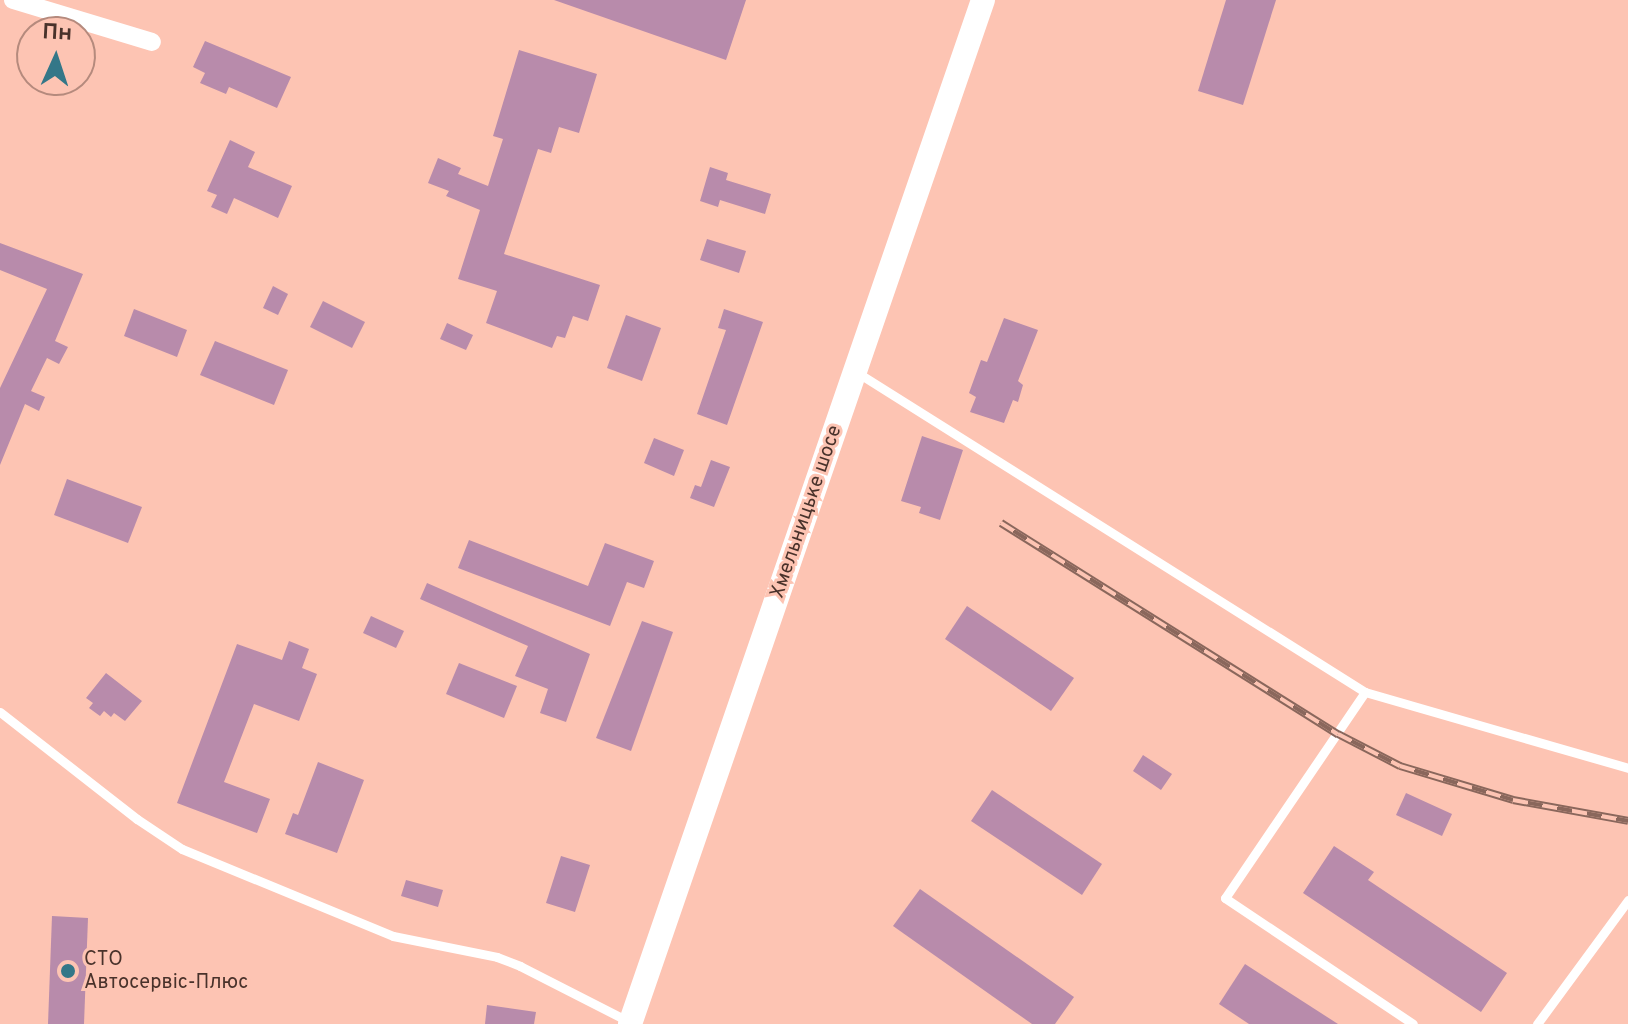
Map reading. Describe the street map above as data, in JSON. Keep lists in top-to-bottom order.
{
  "streets": {
    "street": ["Хмельницьке шосе"]
  },
  "places": ["СТО Автосервіс-Плюс"],
  "north": "top"
}
